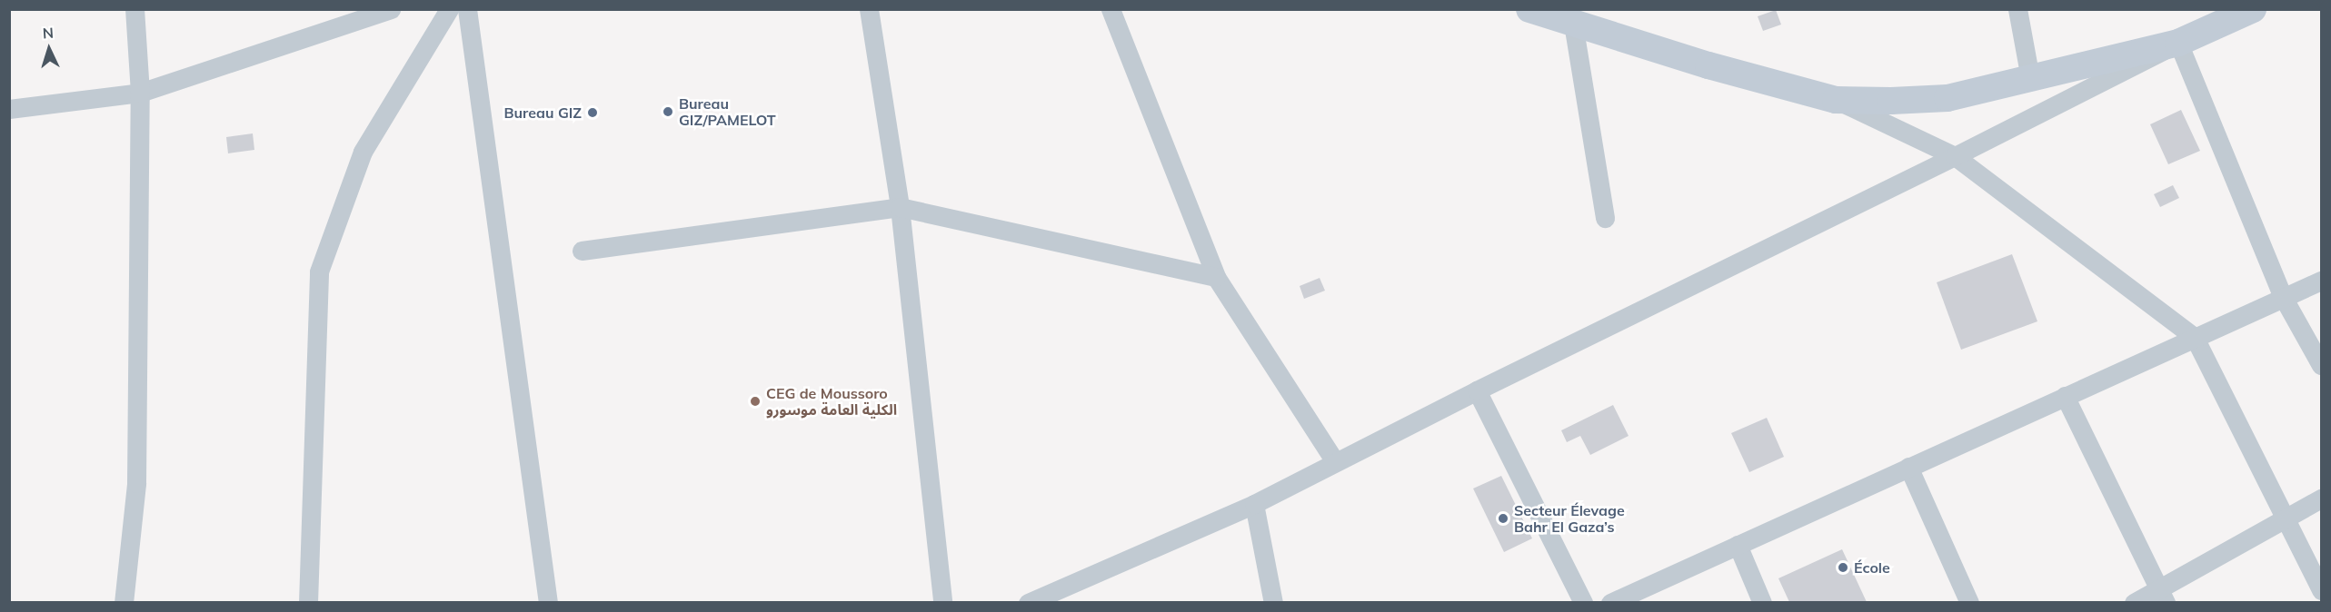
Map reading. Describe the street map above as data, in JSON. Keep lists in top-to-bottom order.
{
  "places": [
    "Bureau GIZ/PAMELOT",
    "Bureau GIZ",
    "CEG de Moussoro الكلية العامة موسورو",
    "Secteur Élevage Bahr El Gaza’s",
    "École"
  ],
  "north": "top"
}
